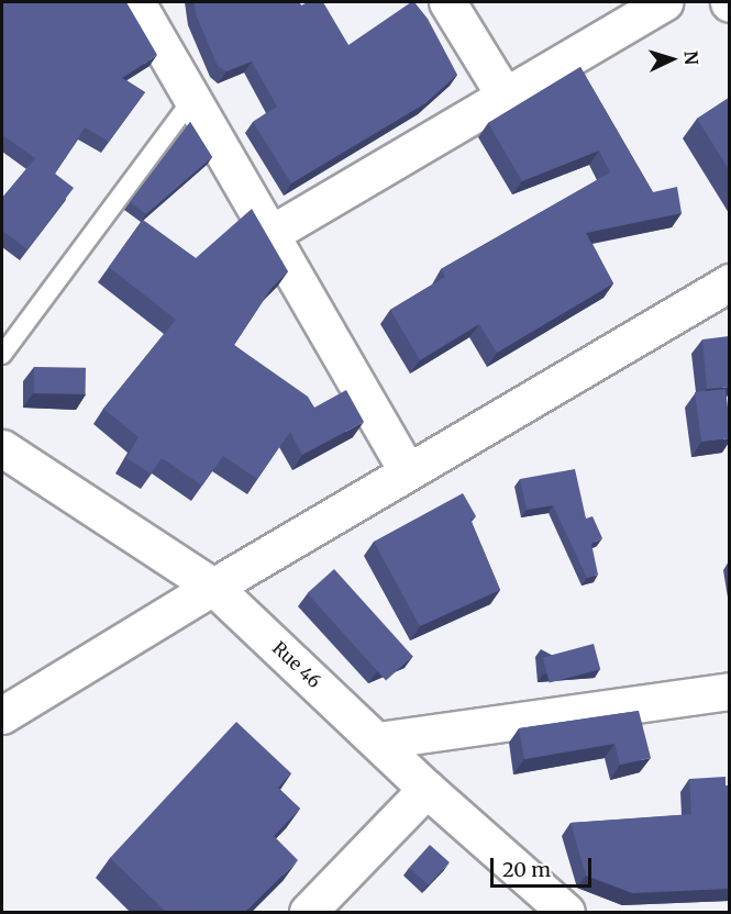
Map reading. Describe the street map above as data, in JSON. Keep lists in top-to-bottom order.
{
  "streets": {
    "street": ["Rue 46"]
  },
  "scale_bar": "20 m",
  "north": "right"
}
